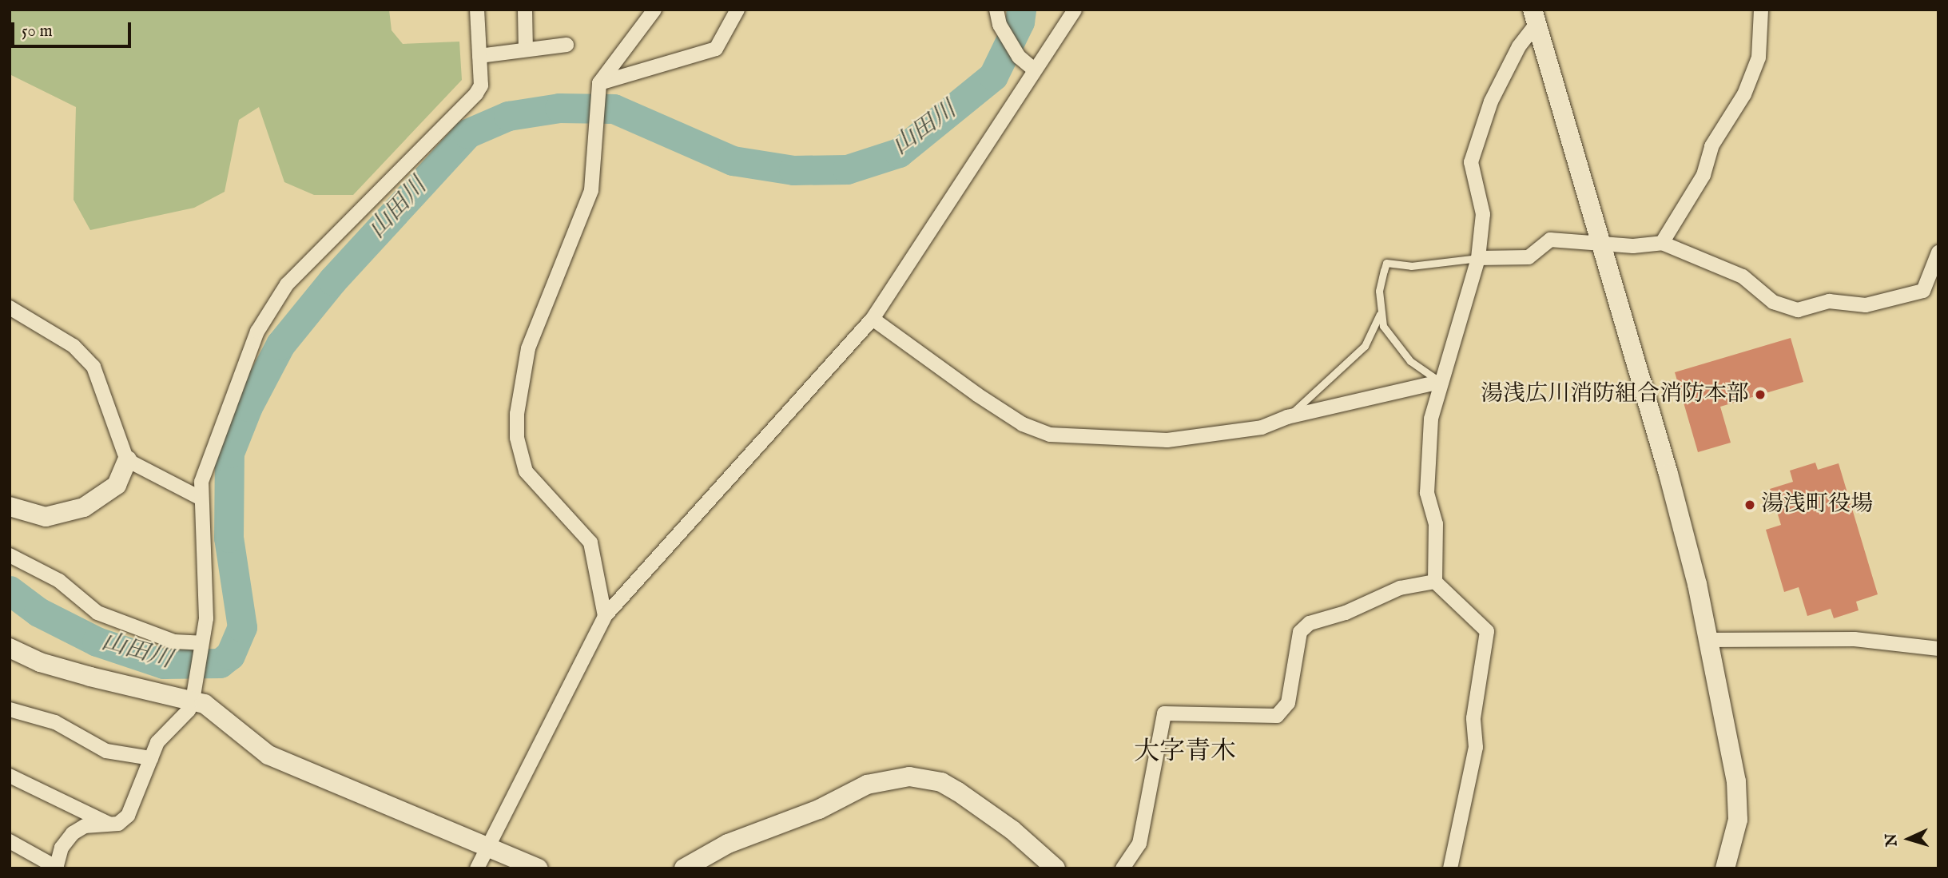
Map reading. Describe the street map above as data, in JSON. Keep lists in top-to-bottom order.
{
  "districts": ["大字青木"],
  "water": ["山田川"],
  "places": ["湯浅広川消防組合消防本部", "湯浅町役場"],
  "scale_bar": "50 m",
  "north": "left"
}
